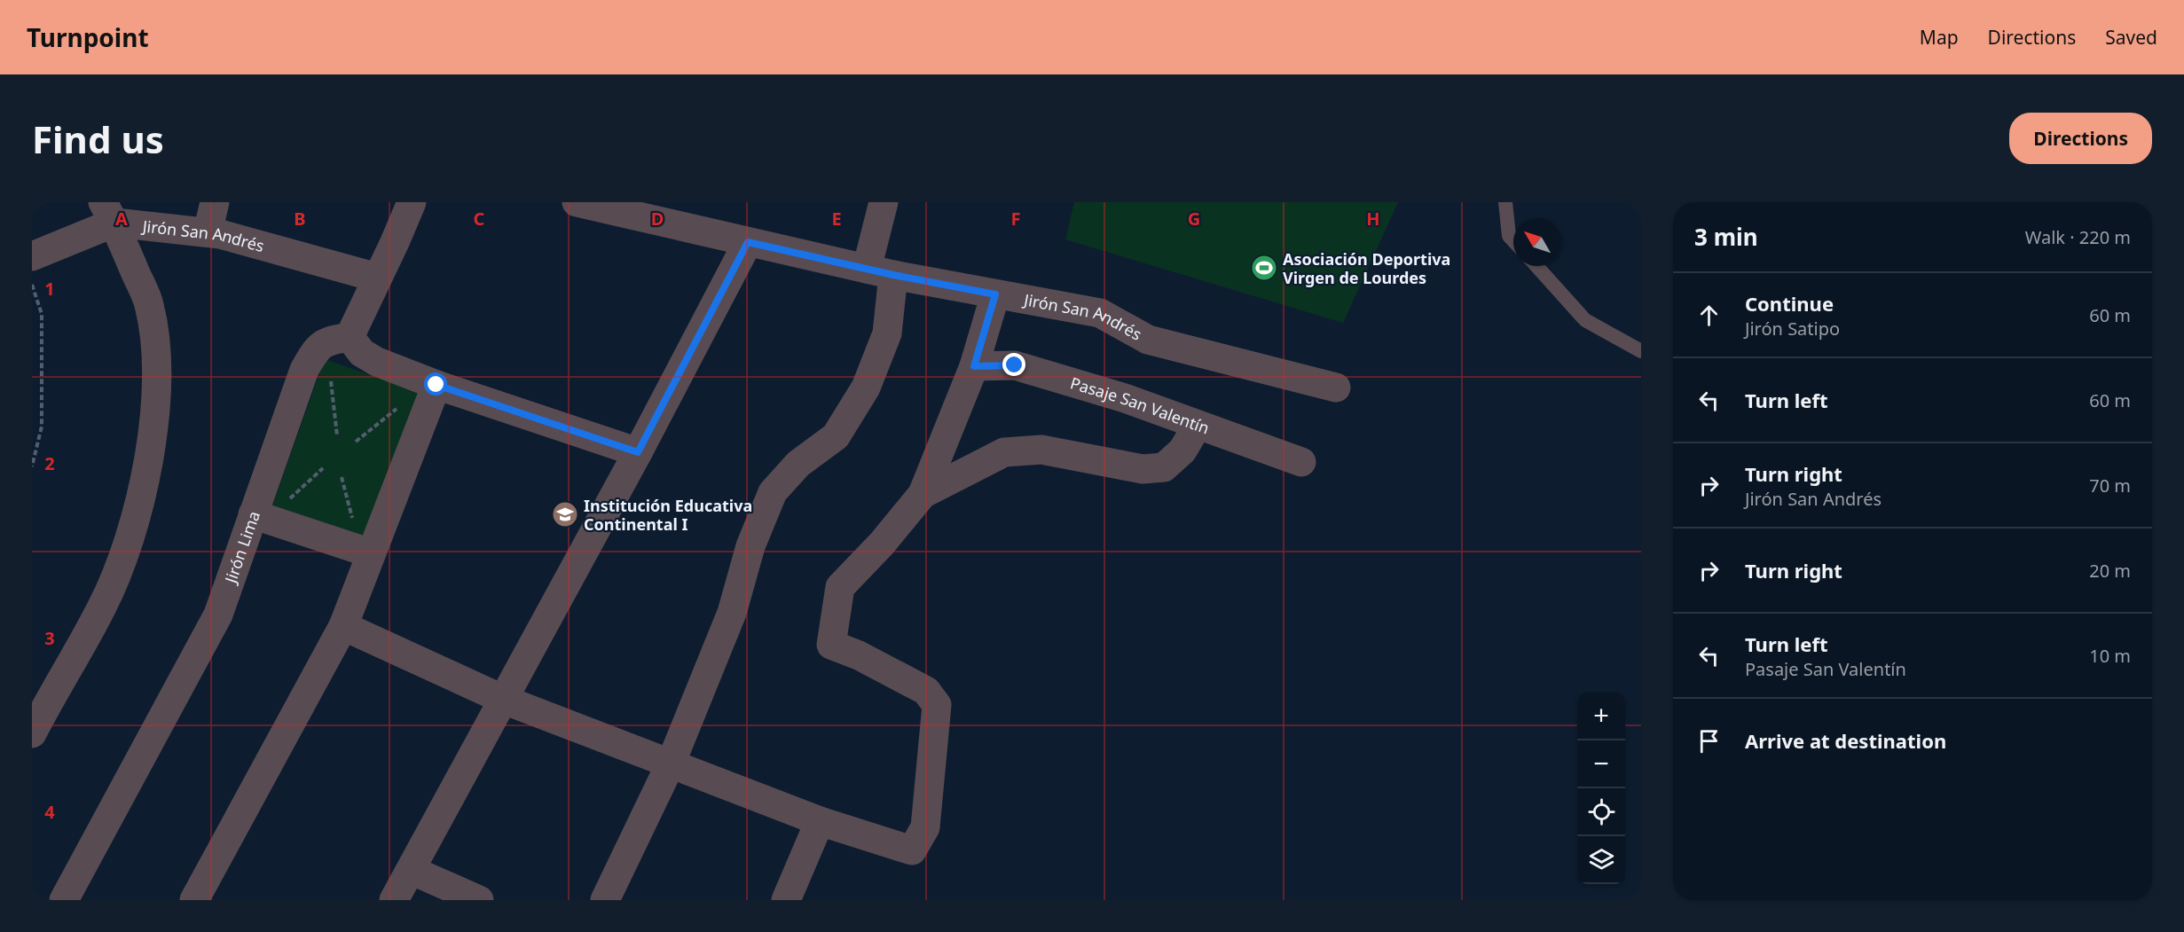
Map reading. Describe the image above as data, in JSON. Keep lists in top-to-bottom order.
{
  "streets": {
    "street": ["Jirón San Andrés", "Pasaje San Valentín", "Jirón Lima"]
  },
  "places": {
    "sports": ["Asociación Deportiva Virgen de Lourdes"],
    "school or university": ["Institución Educativa Continental I"]
  },
  "north": "top left",
  "page": {
    "header": "Turnpoint",
    "nav": ["Map", "Directions", "Saved"],
    "buttons": "Directions",
    "title": "Find us",
    "heading": ["3 min", "Walk · 220 m"],
    "list": [
      ["Continue", "Jirón Satipo", "60 m"],
      ["Turn left", "60 m"],
      ["Turn right", "Jirón San Andrés", "70 m"],
      ["Turn right", "20 m"],
      ["Turn left", "Pasaje San Valentín", "10 m"],
      "Arrive at destination"
    ],
    "map_buttons": ["+", "−"]
  },
  "grid": {
    "columns": [
      "A",
      "B",
      "C",
      "D",
      "E",
      "F",
      "G",
      "H"
    ],
    "rows": [
      "1",
      "2",
      "3",
      "4"
    ]
  }
}
